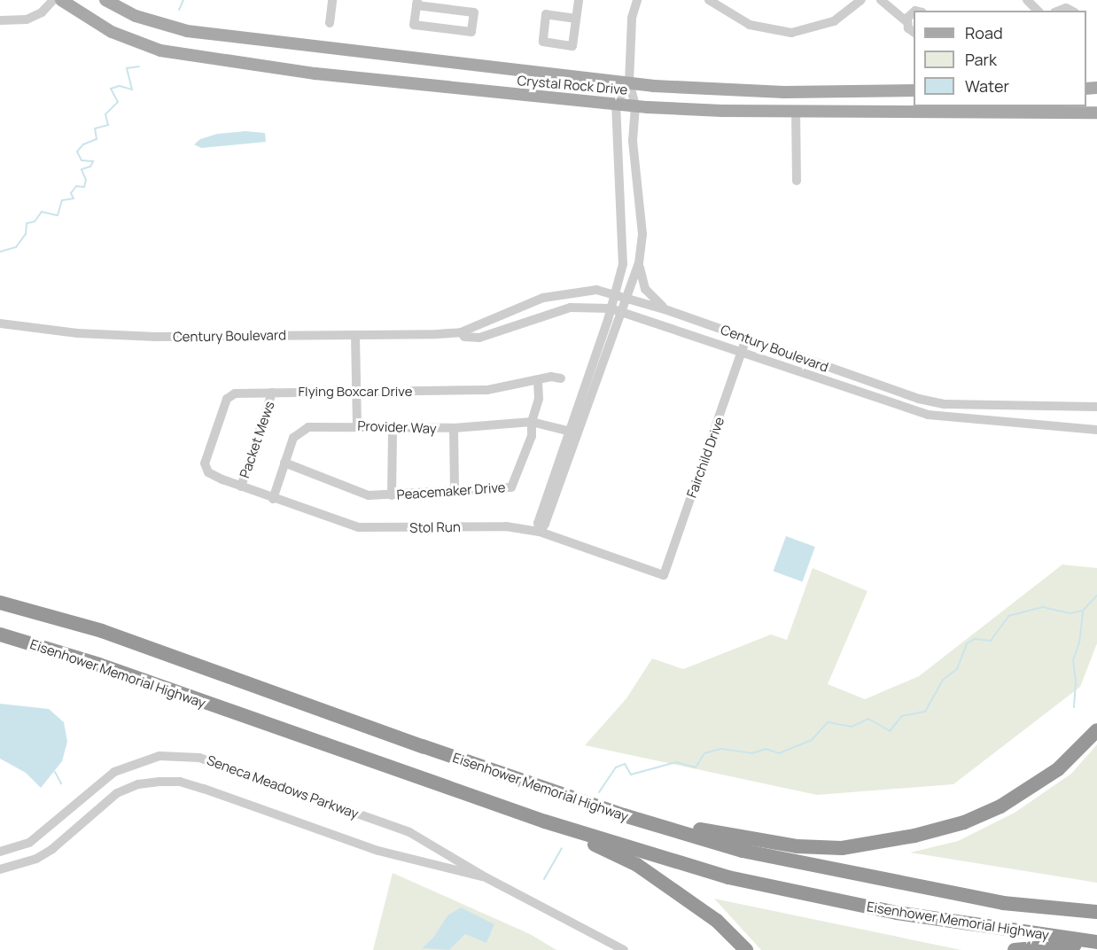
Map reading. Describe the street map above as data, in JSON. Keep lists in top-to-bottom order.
{
  "streets": {
    "highway": ["Eisenhower Memorial Highway"],
    "main road": ["Crystal Rock Drive"],
    "street": [
      "Century Boulevard",
      "Flying Boxcar Drive",
      "Provider Way",
      "Packet Mews",
      "Fairchild Drive",
      "Peacemaker Drive",
      "Stol Run",
      "Seneca Meadows Parkway"
    ]
  },
  "crossings": [
    ["Century Boulevard", "Fairchild Drive"],
    ["Flying Boxcar Drive", "Packet Mews"],
    ["Flying Boxcar Drive", "Peacemaker Drive"],
    ["Flying Boxcar Drive", "Stol Run"],
    ["Provider Way", "Peacemaker Drive"],
    ["Provider Way", "Stol Run"],
    ["Packet Mews", "Stol Run"],
    ["Fairchild Drive", "Stol Run"]
  ],
  "legend": ["Road", "Park", "Water"]
}
